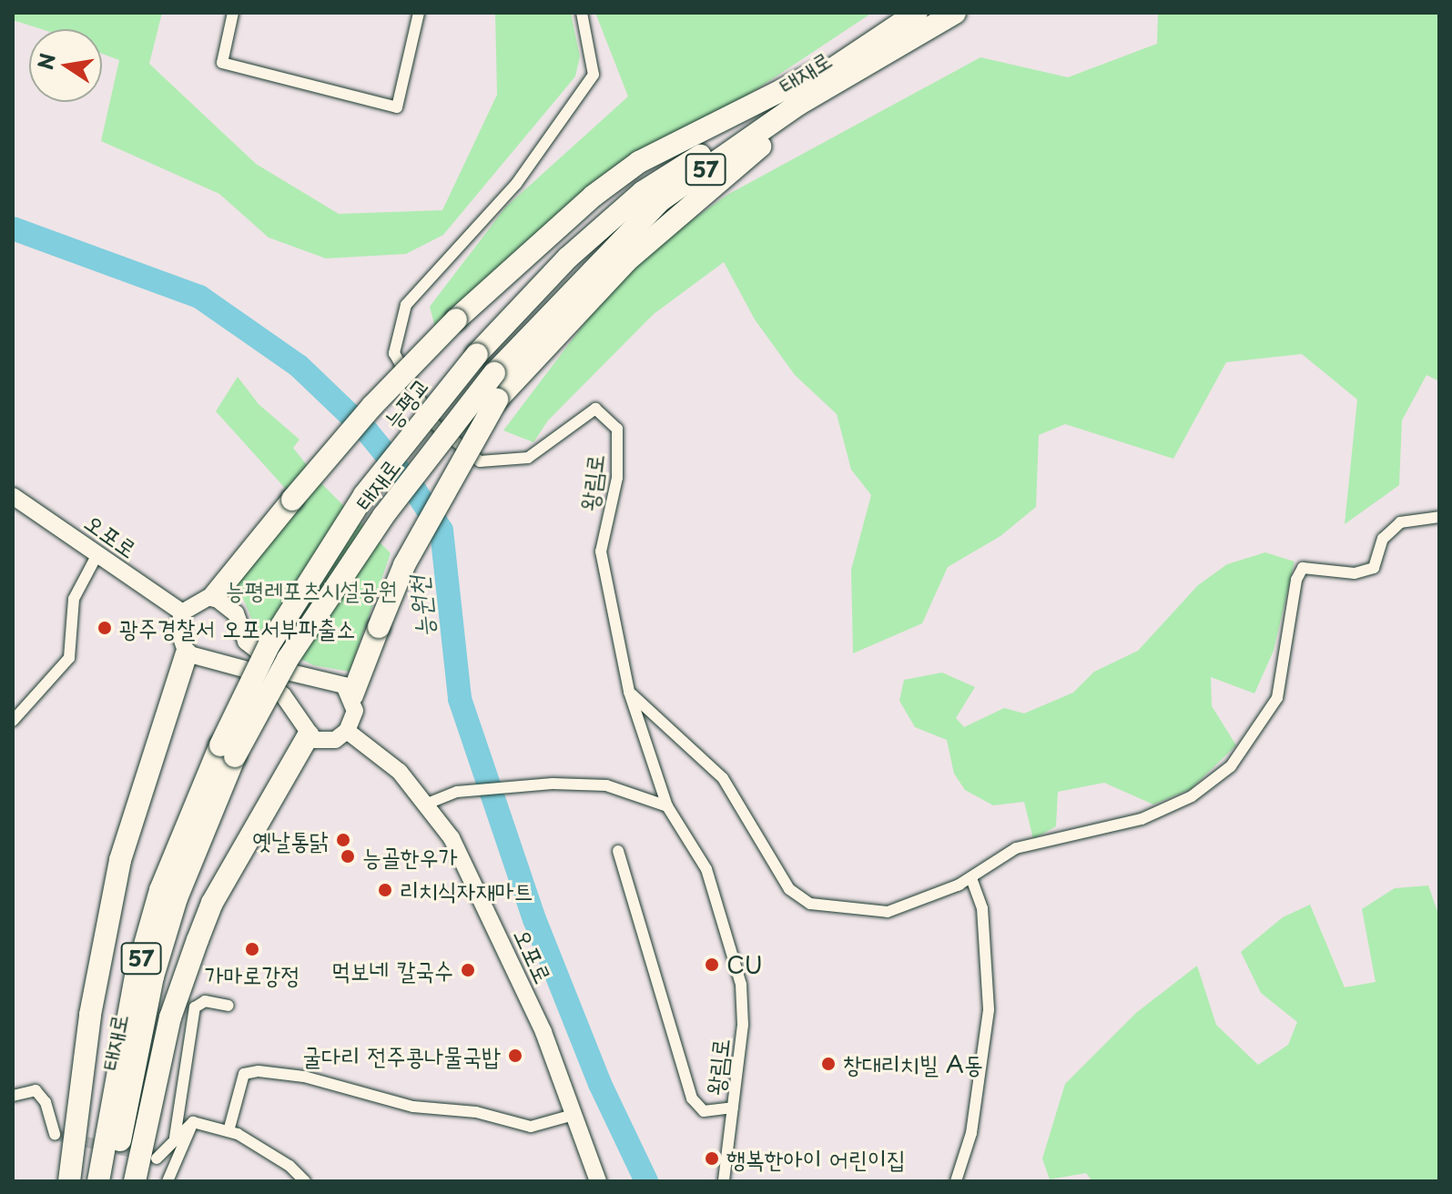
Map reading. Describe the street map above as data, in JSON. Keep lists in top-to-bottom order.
{
  "streets": {
    "highway": ["태재로", "57", "능평교"],
    "main road": ["오포로"],
    "street": ["왕림로"]
  },
  "crossings": [
    ["태재로", "능평교"]
  ],
  "water": ["능원천"],
  "parks": ["능평레포츠시설공원"],
  "places": [
    "광주경찰서 오포서부파출소",
    "옛날통닭",
    "능골한우가",
    "리치식자재마트",
    "가마로강정",
    "CU",
    "먹보네 칼국수",
    "굴다리 전주콩나물국밥",
    "창대리치빌 A동",
    "행복한아이 어린이집"
  ],
  "north": "left"
}
